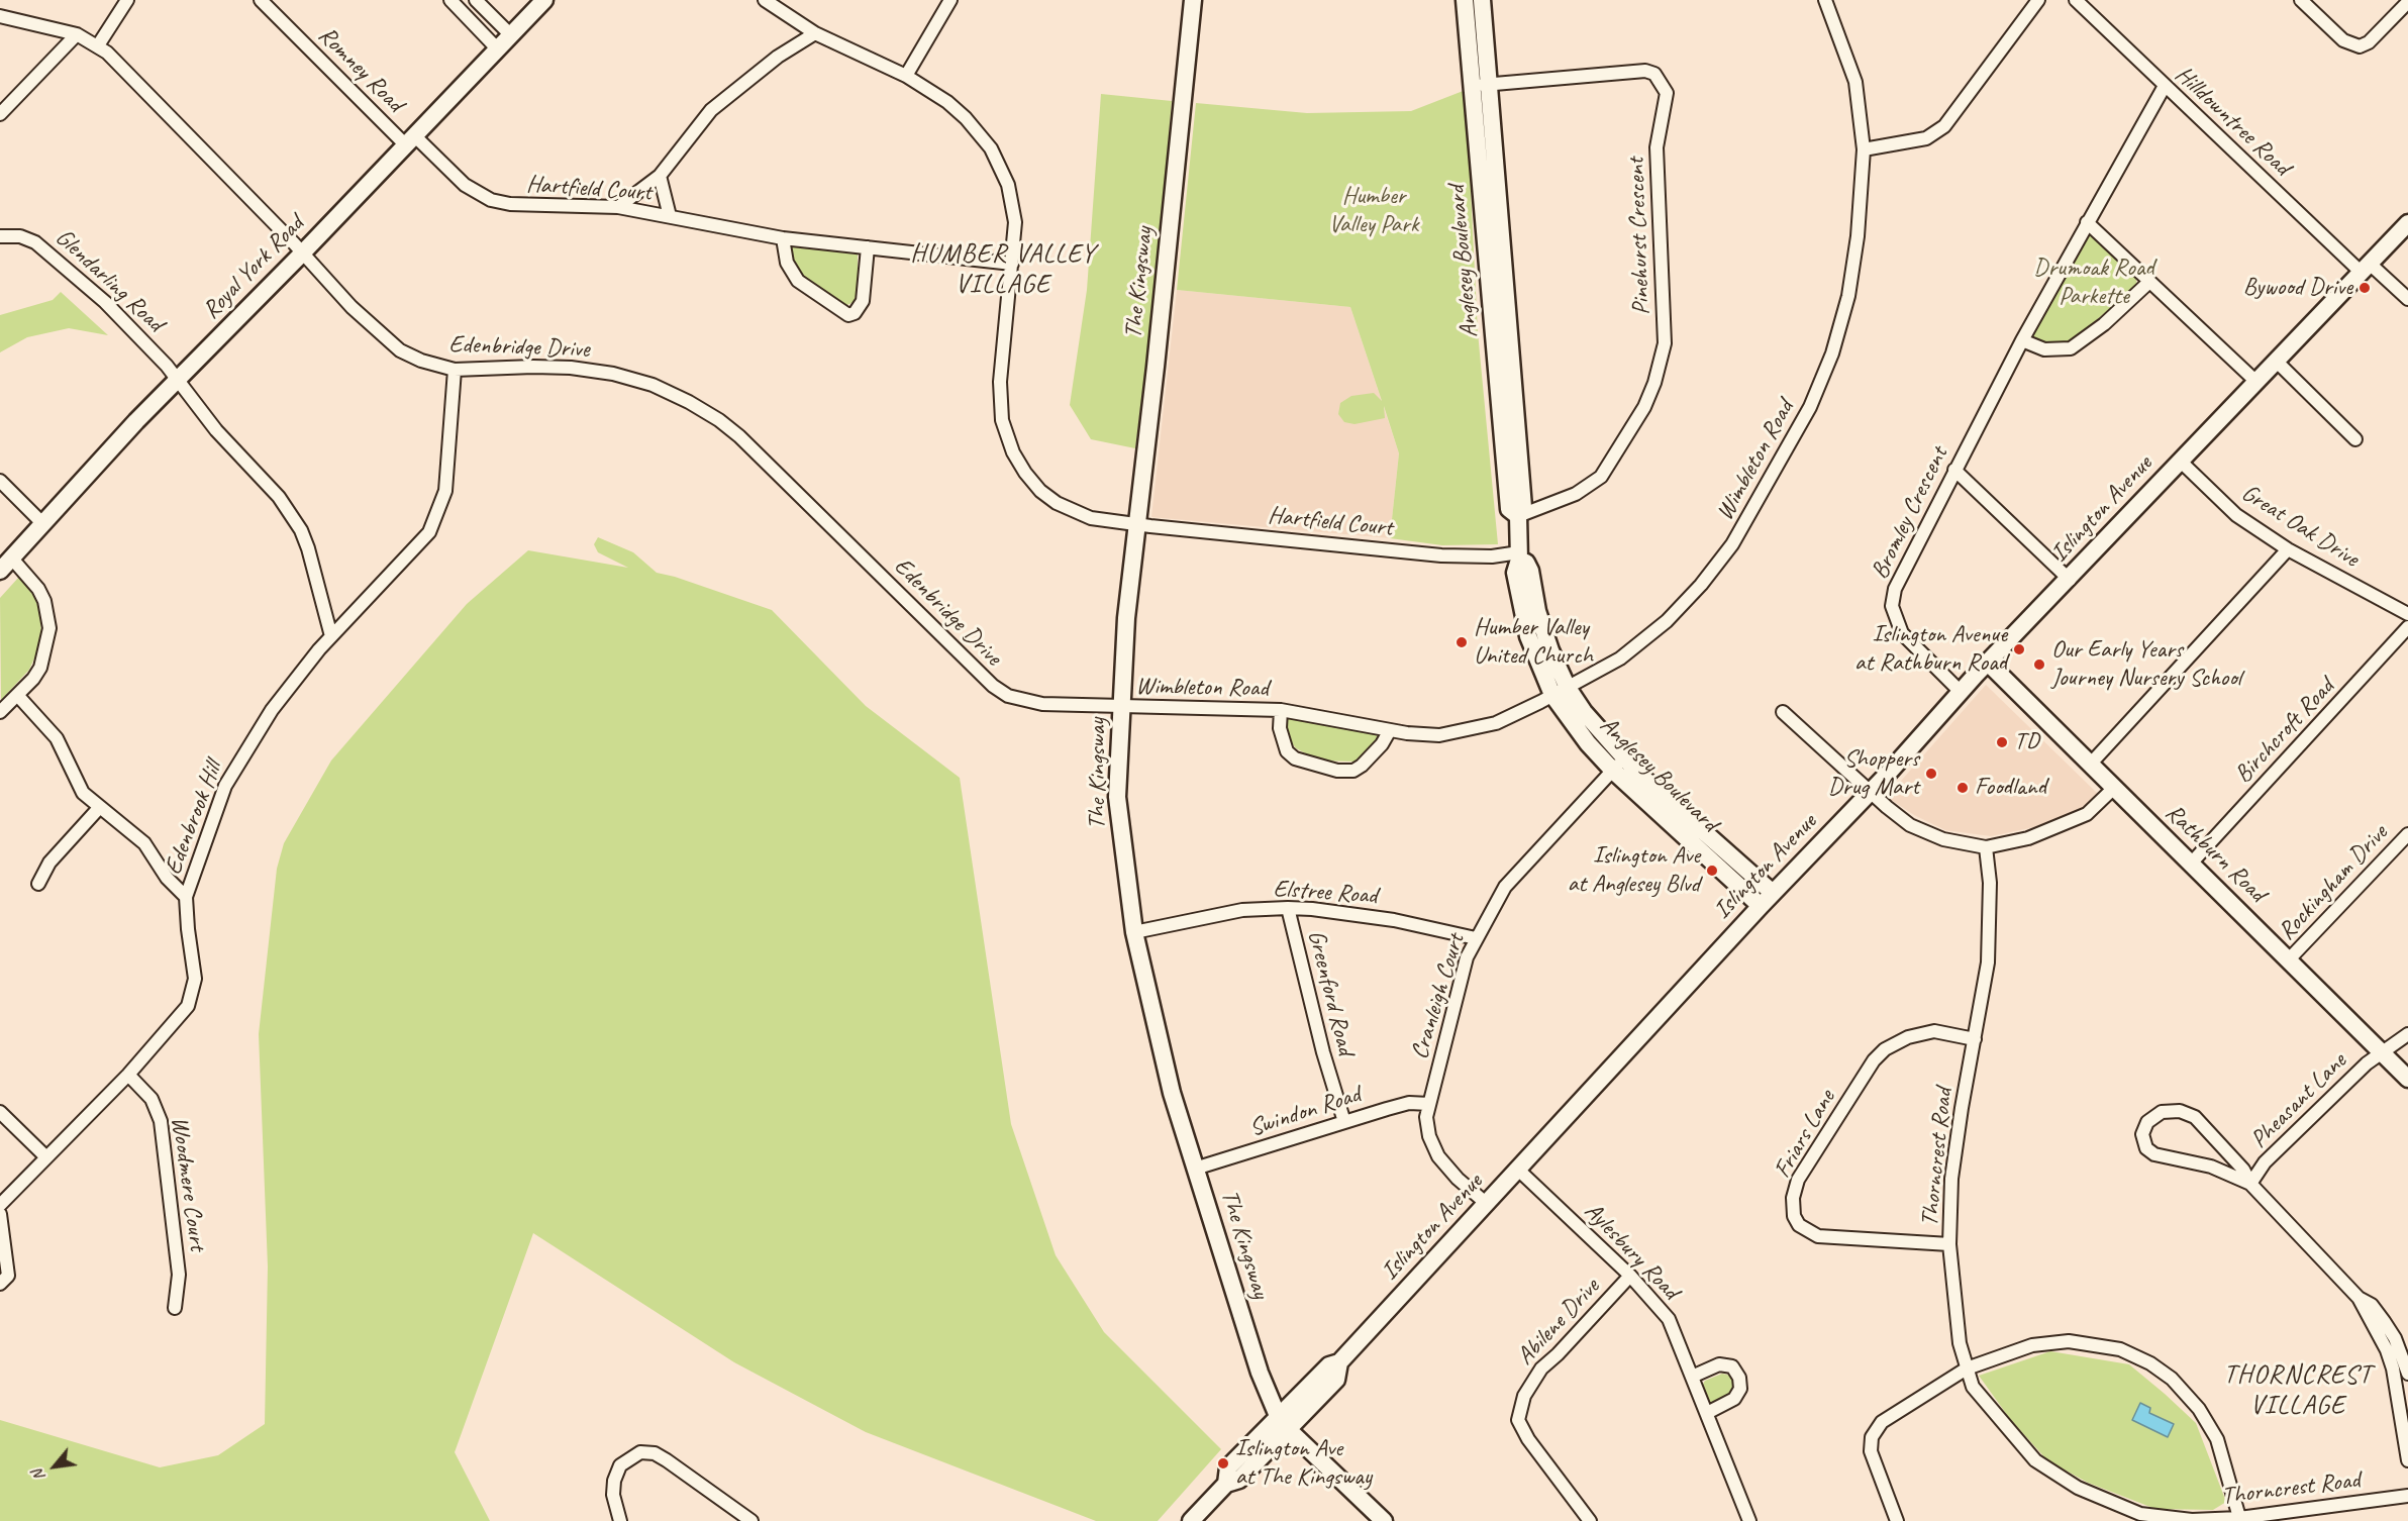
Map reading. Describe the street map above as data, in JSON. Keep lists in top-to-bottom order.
{
  "streets": {
    "street": [
      "Romney Road",
      "Hilldowntree Road",
      "Hartfield Court",
      "Pinehurst Crescent",
      "Anglesey Boulevard",
      "Royal York Road",
      "Glendarling Road",
      "The Kingsway",
      "Edenbridge Drive",
      "Wimbleton Road",
      "Islington Avenue",
      "Bromley Crescent",
      "Great Oak Drive",
      "Birchcroft Road",
      "Edenbrook Hill",
      "Rathburn Road",
      "Rockingham Drive",
      "Elstree Road",
      "Greenford Road",
      "Cranleigh Court",
      "Pheasant Lane",
      "Swindon Road",
      "Friars Lane",
      "Thorncrest Road",
      "Woodmere Court",
      "Aylesbury Road",
      "Abilene Drive"
    ]
  },
  "crossings": [
    ["Romney Road", "Hartfield Court"],
    ["Romney Road", "Royal York Road"],
    ["Hilldowntree Road", "Islington Avenue"],
    ["Hilldowntree Road", "Bromley Crescent"],
    ["Hartfield Court", "Anglesey Boulevard"],
    ["Hartfield Court", "Royal York Road"],
    ["Hartfield Court", "The Kingsway"],
    ["Pinehurst Crescent", "Anglesey Boulevard"],
    ["Anglesey Boulevard", "Wimbleton Road"],
    ["Anglesey Boulevard", "Islington Avenue"],
    ["Anglesey Boulevard", "Cranleigh Court"],
    ["Royal York Road", "Glendarling Road"],
    ["Royal York Road", "Edenbridge Drive"],
    ["Glendarling Road", "Edenbrook Hill"],
    ["The Kingsway", "Edenbridge Drive"],
    ["The Kingsway", "Wimbleton Road"],
    ["The Kingsway", "Islington Avenue"],
    ["The Kingsway", "Elstree Road"],
    ["The Kingsway", "Swindon Road"],
    ["Edenbridge Drive", "Wimbleton Road"],
    ["Edenbridge Drive", "Edenbrook Hill"],
    ["Islington Avenue", "Bromley Crescent"],
    ["Islington Avenue", "Great Oak Drive"],
    ["Islington Avenue", "Rathburn Road"],
    ["Islington Avenue", "Cranleigh Court"],
    ["Islington Avenue", "Aylesbury Road"],
    ["Birchcroft Road", "Rathburn Road"],
    ["Edenbrook Hill", "Woodmere Court"],
    ["Rathburn Road", "Rockingham Drive"],
    ["Rathburn Road", "Pheasant Lane"],
    ["Elstree Road", "Greenford Road"],
    ["Elstree Road", "Cranleigh Court"],
    ["Greenford Road", "Swindon Road"],
    ["Cranleigh Court", "Swindon Road"],
    ["Friars Lane", "Thorncrest Road"],
    ["Aylesbury Road", "Abilene Drive"]
  ],
  "districts": ["HUMBER VALLEY VILLAGE", "THORNCREST VILLAGE"],
  "parks": ["Humber Valley Park", "Drumoak Road Parkette"],
  "places": [
    "Bywood Drive",
    "Humber Valley United Church",
    "Islington Avenue at Rathburn Road",
    "Our Early Years Journey Nursery School",
    "TD",
    "Shoppers Drug Mart",
    "Foodland",
    "Islington Ave at Anglesey Blvd",
    "Islington Ave at The Kingsway"
  ],
  "north": "bottom left"
}
